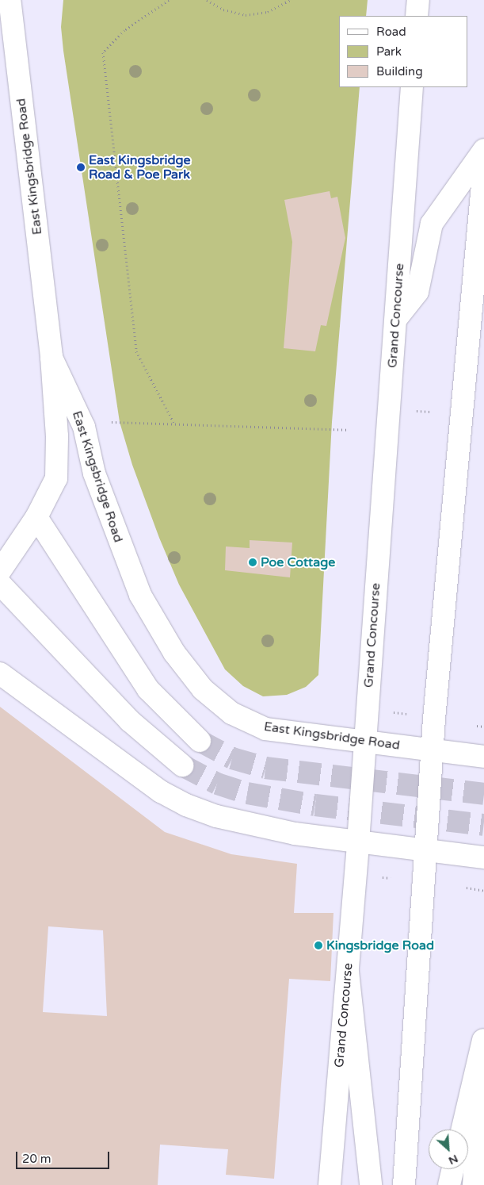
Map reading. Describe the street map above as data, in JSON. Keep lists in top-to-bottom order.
{
  "streets": {
    "main road": ["East Kingsbridge Road", "Grand Concourse"]
  },
  "crossings": [
    ["East Kingsbridge Road", "Grand Concourse"]
  ],
  "places": ["East Kingsbridge Road & Poe Park", "Poe Cottage", "Kingsbridge Road"],
  "legend": ["Road", "Park", "Building"],
  "scale_bar": "20 m",
  "north": "bottom right"
}
